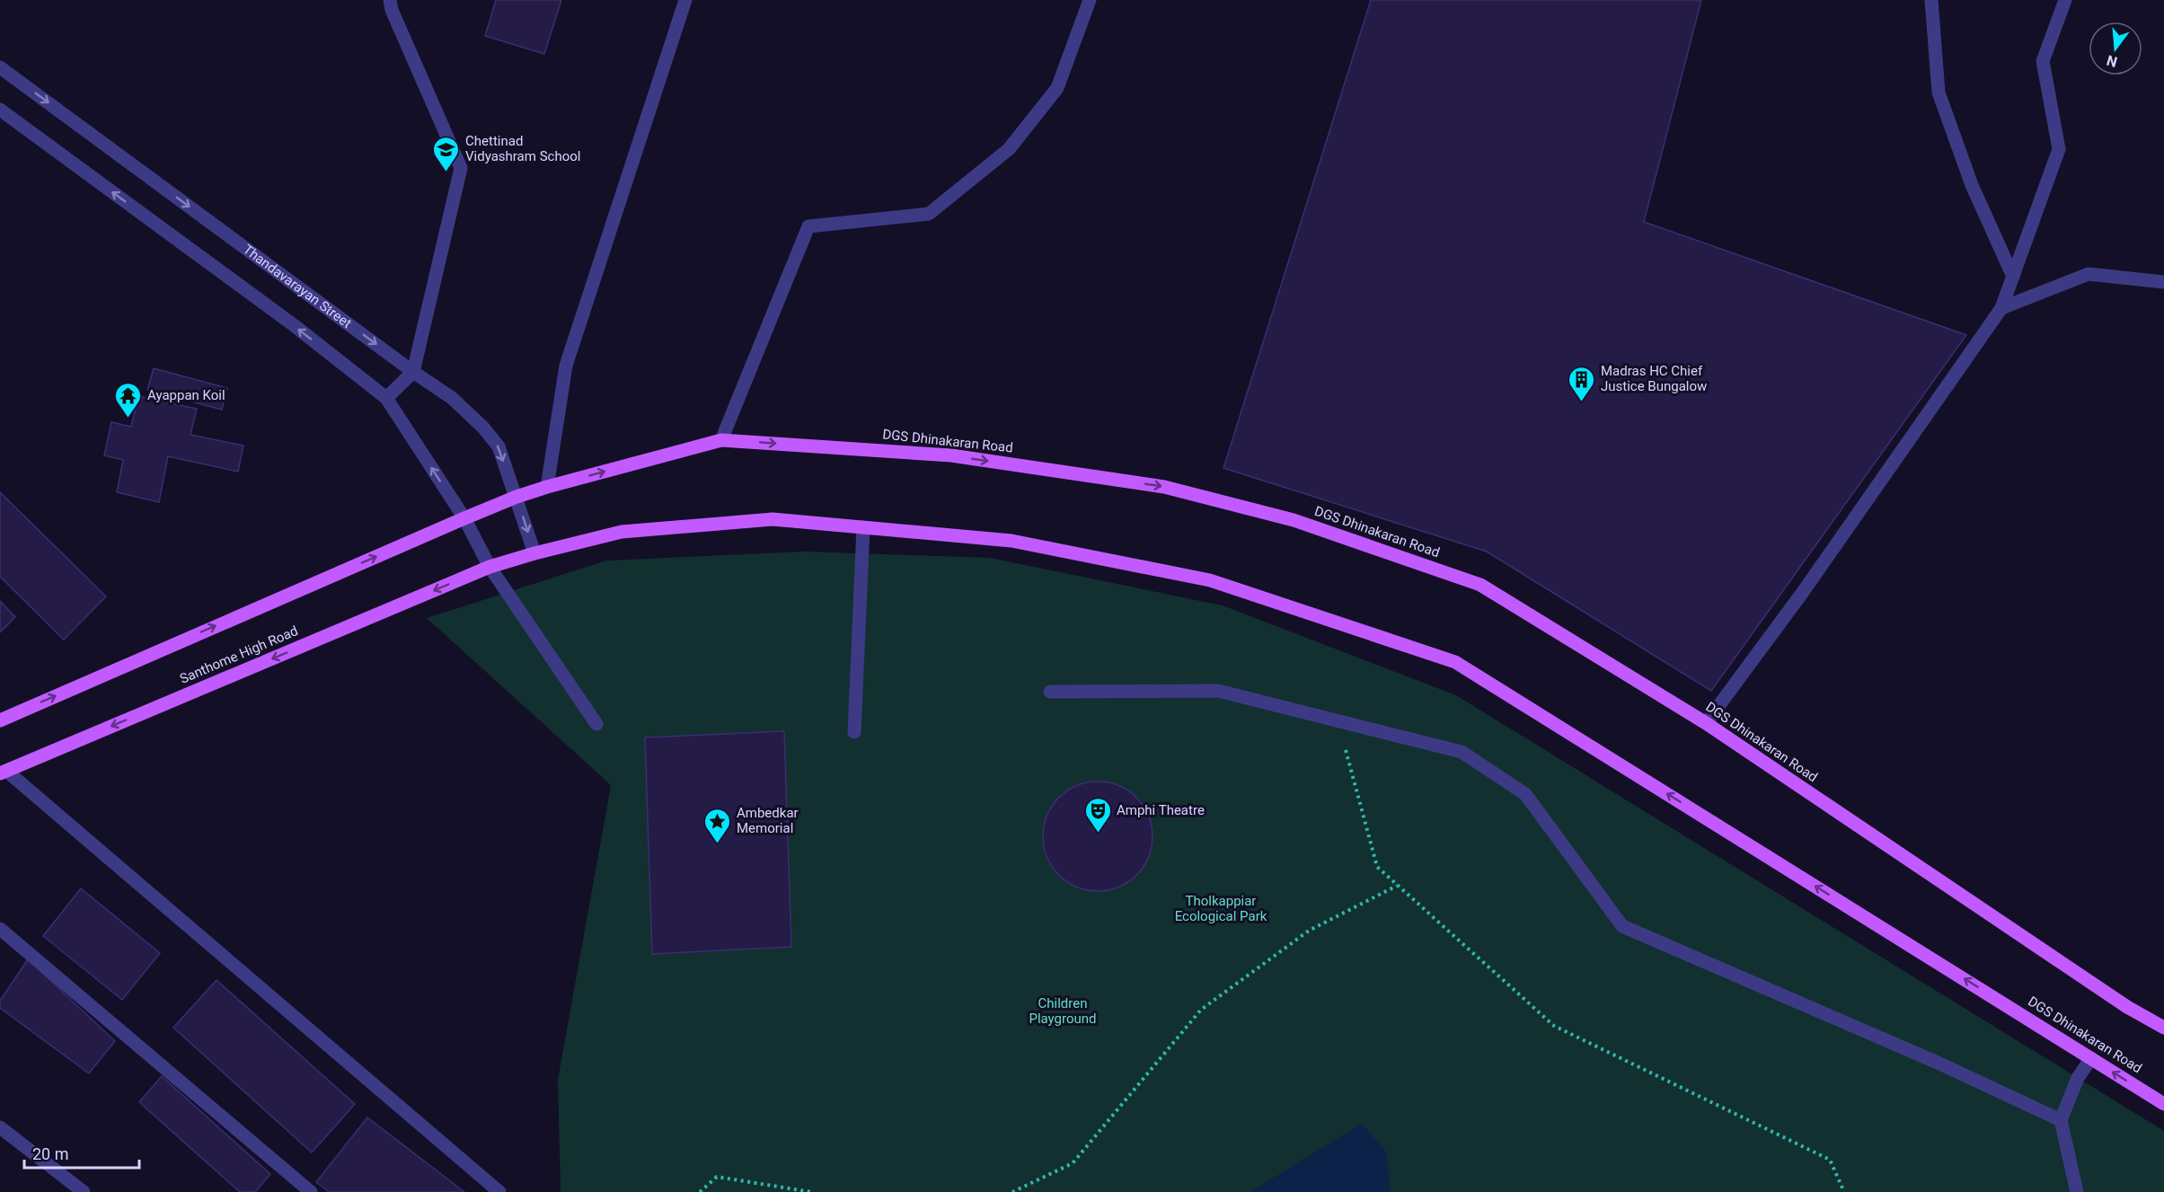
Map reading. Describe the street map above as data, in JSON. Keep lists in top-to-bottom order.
{
  "streets": {
    "main road": ["DGS Dhinakaran Road", "Santhome High Road"],
    "street": ["Thandavarayan Street"]
  },
  "crossings": [
    ["Thandavarayan Street", "DGS Dhinakaran Road"],
    ["DGS Dhinakaran Road", "Santhome High Road"]
  ],
  "parks": ["Tholkappiar Ecological Park", "Children Playground"],
  "places": {
    "school or university": ["Chettinad Vidyashram School"],
    "building": ["Madras HC Chief Justice Bungalow"],
    "temple": ["Ayappan Koil"],
    "theatre": ["Amphi Theatre"],
    "place": ["Ambedkar Memorial"]
  },
  "scale_bar": "20 m",
  "north": "bottom"
}
